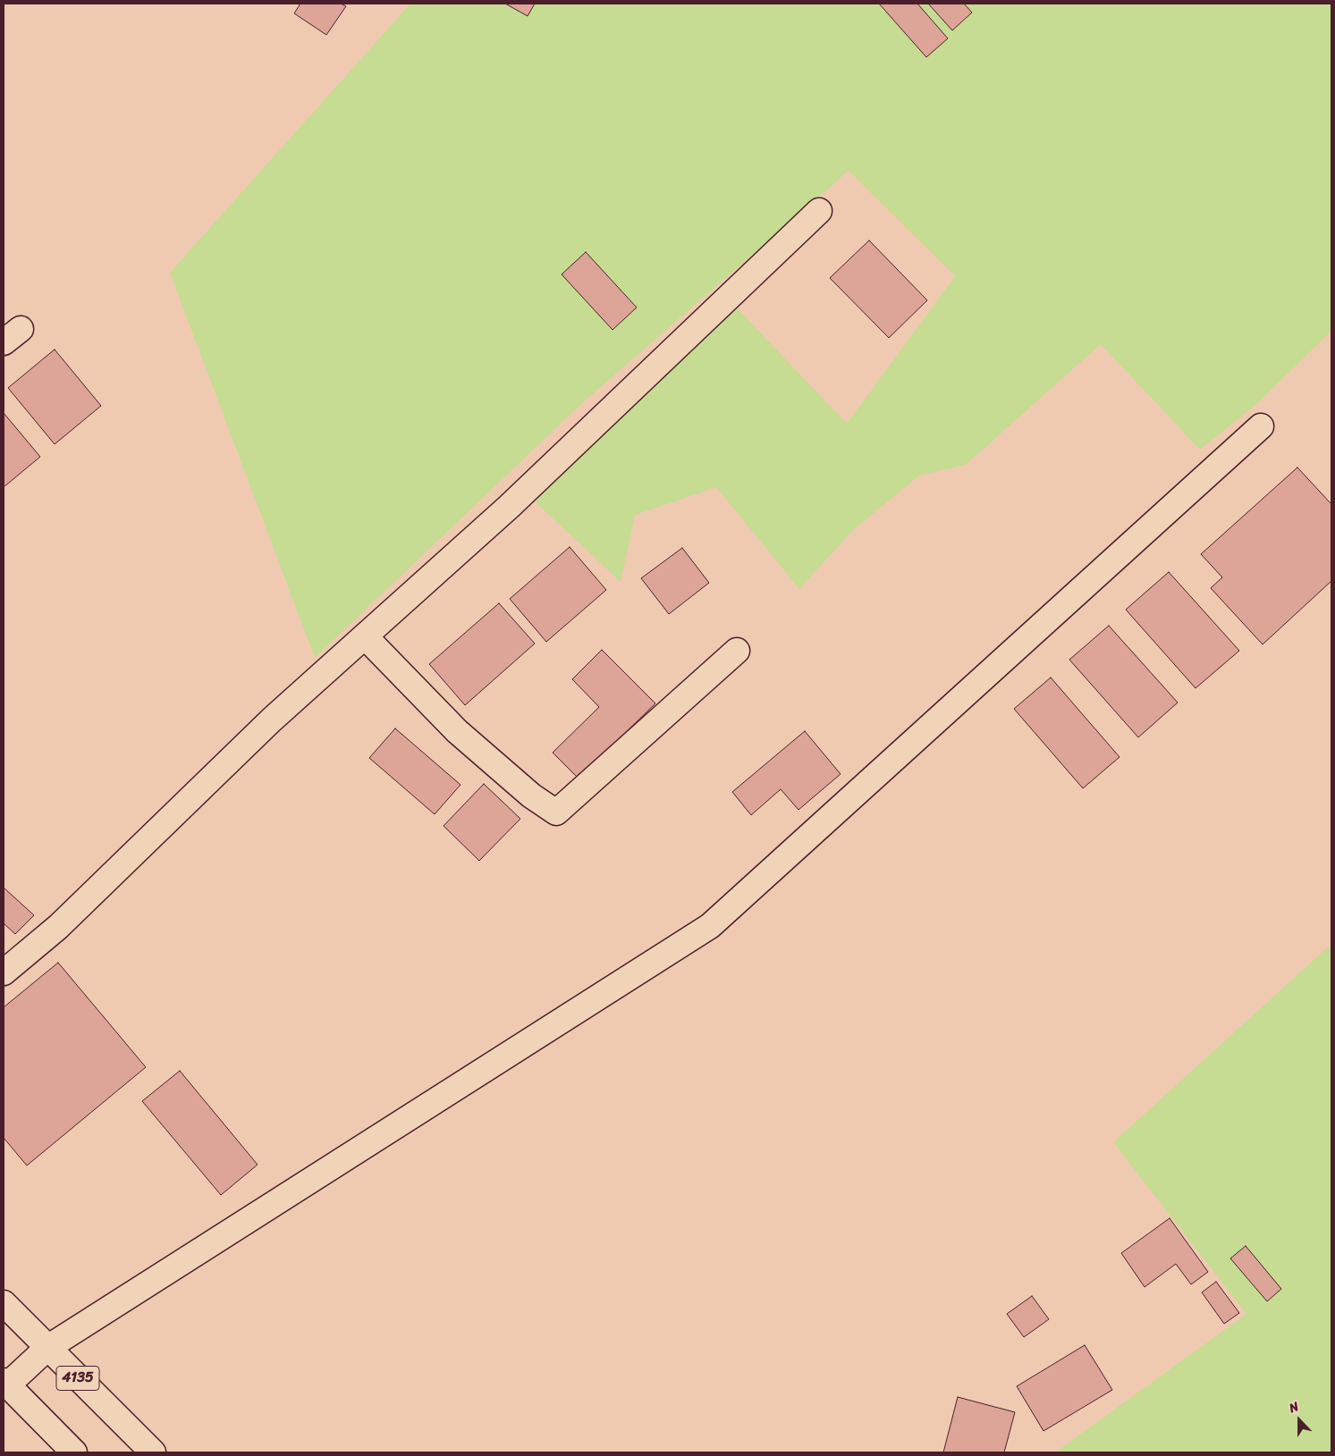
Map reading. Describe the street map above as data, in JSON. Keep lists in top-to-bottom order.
{
  "streets": {
    "street": ["4135"]
  },
  "north": "top"
}
